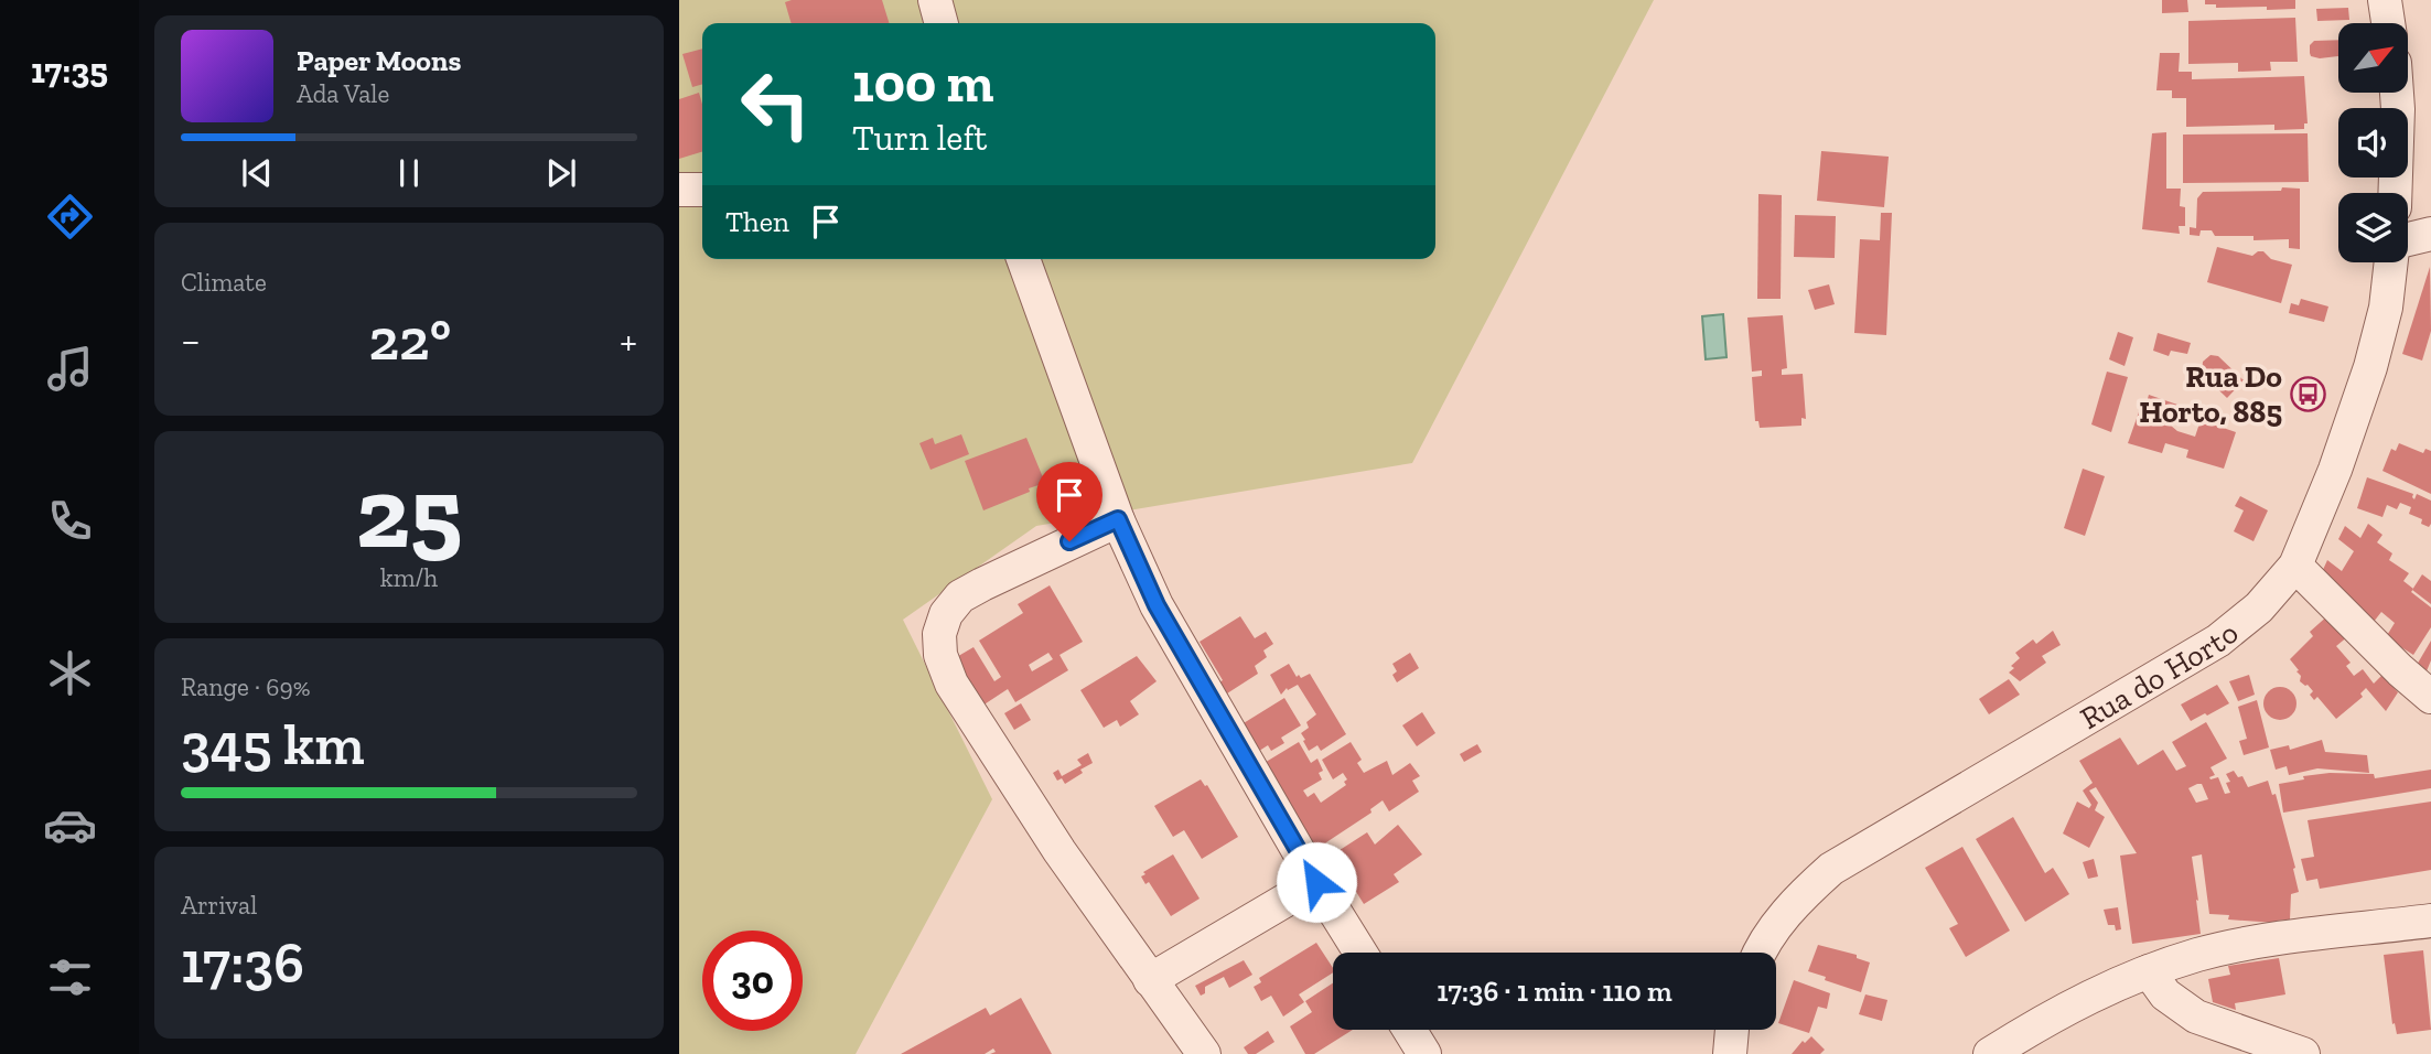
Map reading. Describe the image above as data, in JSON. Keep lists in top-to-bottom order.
{
  "streets": {
    "street": ["Rua do Horto"]
  },
  "places": {
    "bus stop": ["Rua Do Horto, 885"]
  },
  "north": "top right",
  "page": {
    "tabs": "17:35",
    "turn": ["100 m", "Turn left"],
    "song": ["Paper Moons", "Ada Vale"],
    "then": "Then",
    "tile": [
      "Climate",
      ["25", "km/h"],
      ["Range · 69%", "345 km"],
      ["Arrival", "17:36"]
    ],
    "heat": ["−", "22°", "+"],
    "limit": "30",
    "trip": "17:36 · 1 min · 110 m"
  }
}
